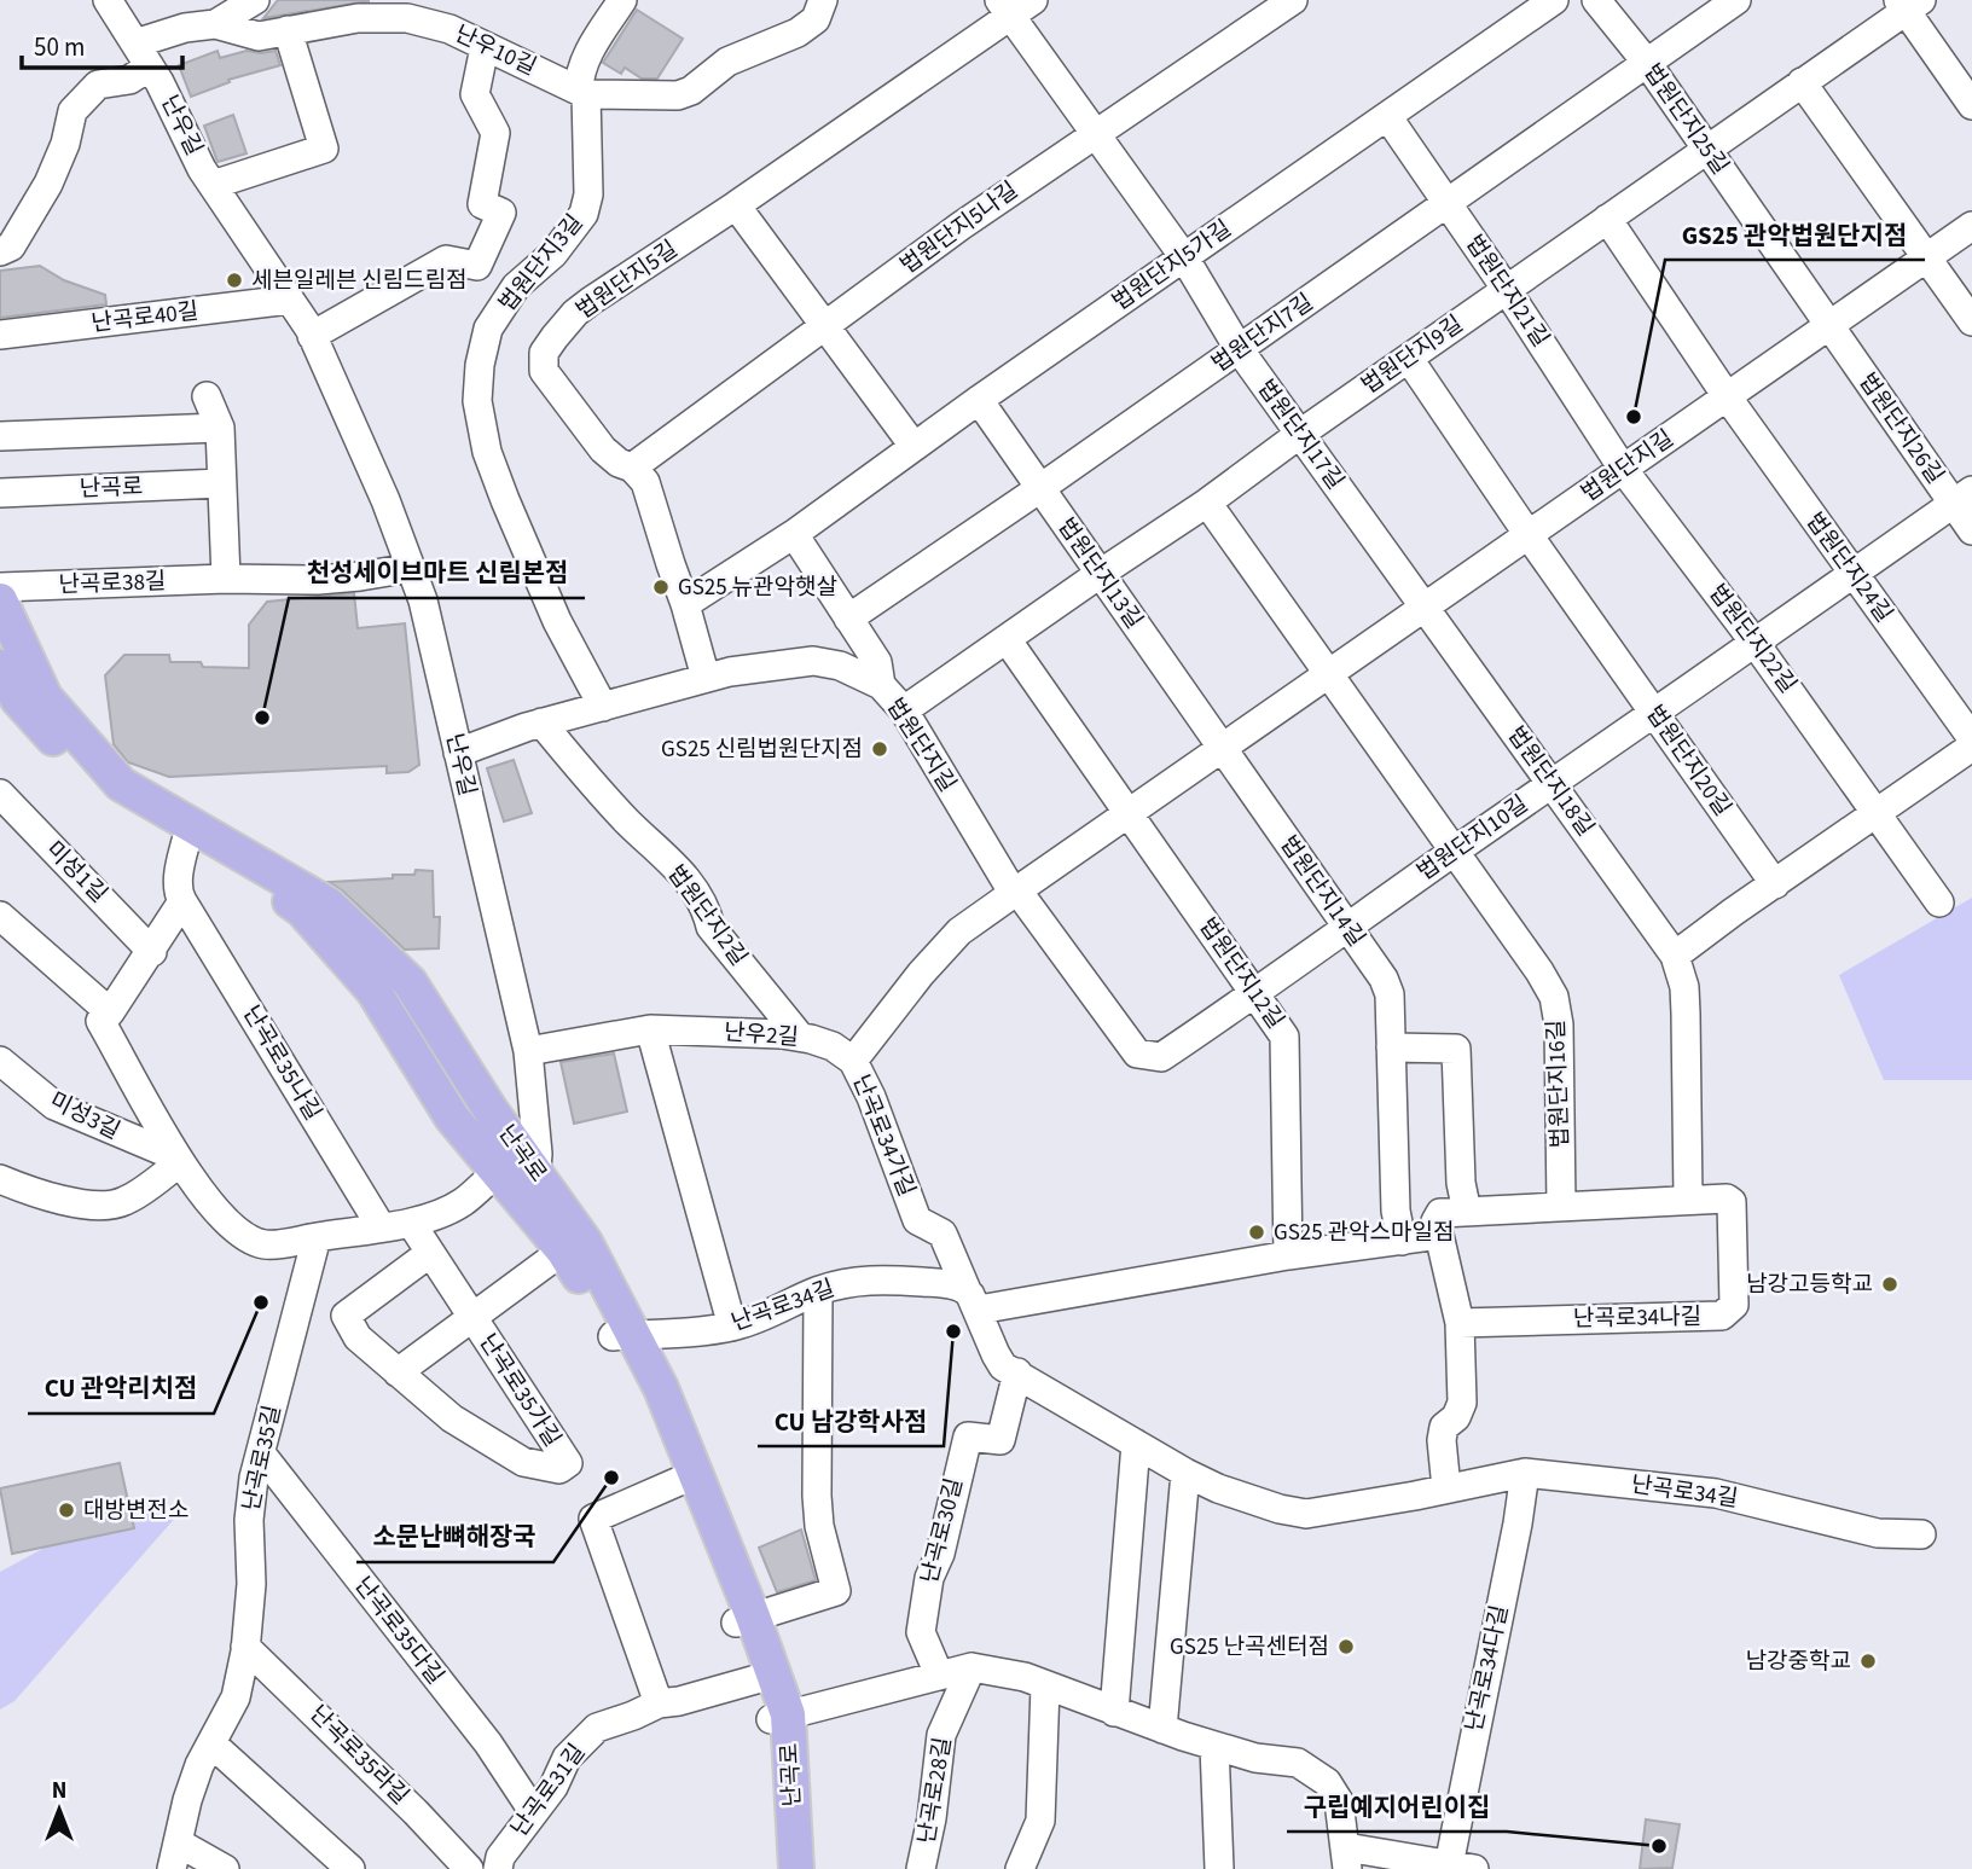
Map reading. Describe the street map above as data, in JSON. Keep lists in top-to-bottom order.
{
  "streets": {
    "main road": ["난곡로"],
    "street": [
      "난우10길",
      "법원단지25길",
      "난우길",
      "법원단지5나길",
      "법원단지3길",
      "법원단지5가길",
      "법원단지5길",
      "법원단지21길",
      "난곡로40길",
      "법원단지7길",
      "법원단지9길",
      "법원단지26길",
      "법원단지17길",
      "법원단지길",
      "법원단지24길",
      "법원단지13길",
      "난곡로38길",
      "법원단지22길",
      "법원단지20길",
      "법원단지18길",
      "법원단지10길",
      "미성1길",
      "법원단지14길",
      "법원단지2길",
      "법원단지12길",
      "난우2길",
      "난곡로35나길",
      "법원단지16길",
      "미성3길",
      "난곡로34가길",
      "난곡로34길",
      "난곡로34나길",
      "난곡로35가길",
      "난곡로35길",
      "난곡로30길",
      "난곡로35다길",
      "난곡로34다길",
      "난곡로35라길",
      "난곡로31길",
      "난곡로28길"
    ]
  },
  "crossings": [
    ["난우10길", "난우길"],
    ["난우10길", "법원단지3길"],
    ["법원단지25길", "법원단지7길"],
    ["법원단지25길", "법원단지9길"],
    ["법원단지25길", "법원단지26길"],
    ["법원단지25길", "법원단지길"],
    ["난우길", "난곡로40길"],
    ["난우길", "법원단지길"],
    ["난우길", "난곡로"],
    ["난우길", "난곡로38길"],
    ["난우길", "난우2길"],
    ["법원단지5나길", "법원단지5길"],
    ["법원단지3길", "법원단지길"],
    ["법원단지5가길", "법원단지5길"],
    ["법원단지5가길", "법원단지21길"],
    ["법원단지5가길", "법원단지17길"],
    ["법원단지5가길", "법원단지13길"],
    ["법원단지5길", "법원단지길"],
    ["법원단지21길", "법원단지7길"],
    ["법원단지21길", "법원단지9길"],
    ["법원단지21길", "법원단지길"],
    ["법원단지21길", "법원단지22길"],
    ["법원단지7길", "법원단지17길"],
    ["법원단지7길", "법원단지13길"],
    ["법원단지9길", "법원단지17길"],
    ["법원단지9길", "법원단지길"],
    ["법원단지9길", "법원단지13길"],
    ["법원단지26길", "법원단지길"],
    ["법원단지26길", "법원단지10길"],
    ["법원단지17길", "법원단지길"],
    ["법원단지17길", "법원단지18길"],
    ["법원단지길", "법원단지24길"],
    ["법원단지길", "법원단지13길"],
    ["법원단지길", "법원단지22길"],
    ["법원단지길", "법원단지20길"],
    ["법원단지길", "법원단지18길"],
    ["법원단지길", "법원단지10길"],
    ["법원단지길", "법원단지14길"],
    ["법원단지길", "법원단지2길"],
    ["법원단지길", "법원단지12길"],
    ["법원단지길", "법원단지16길"],
    ["난곡로", "난곡로34길"],
    ["난곡로", "난곡로31길"],
    ["법원단지24길", "법원단지10길"],
    ["법원단지13길", "법원단지14길"],
    ["법원단지22길", "법원단지10길"],
    ["법원단지20길", "법원단지10길"],
    ["법원단지18길", "법원단지10길"],
    ["법원단지18길", "난곡로34나길"],
    ["법원단지10길", "법원단지14길"],
    ["법원단지10길", "법원단지12길"],
    ["법원단지10길", "법원단지16길"],
    ["법원단지2길", "난우2길"],
    ["난우2길", "난곡로34가길"],
    ["법원단지16길", "난곡로34나길"],
    ["미성3길", "난곡로35길"],
    ["난곡로34가길", "난곡로34길"],
    ["난곡로34길", "난곡로30길"],
    ["난곡로34길", "난곡로34다길"],
    ["난곡로35길", "난곡로35다길"],
    ["난곡로35길", "난곡로35라길"],
    ["난곡로35다길", "난곡로31길"]
  ],
  "places": [
    "세븐일레븐 신림드림점",
    "GS25 관악법원단지점",
    "GS25 뉴관악햇살",
    "천성세이브마트 신림본점",
    "GS25 신림법원단지점",
    "GS25 관악스마일점",
    "남강고등학교",
    "CU 관악리치점",
    "CU 남강학사점",
    "소문난뼈해장국",
    "대방변전소",
    "GS25 난곡센터점",
    "남강중학교",
    "구립예지어린이집"
  ],
  "scale_bar": "50 m",
  "north": "top"
}
